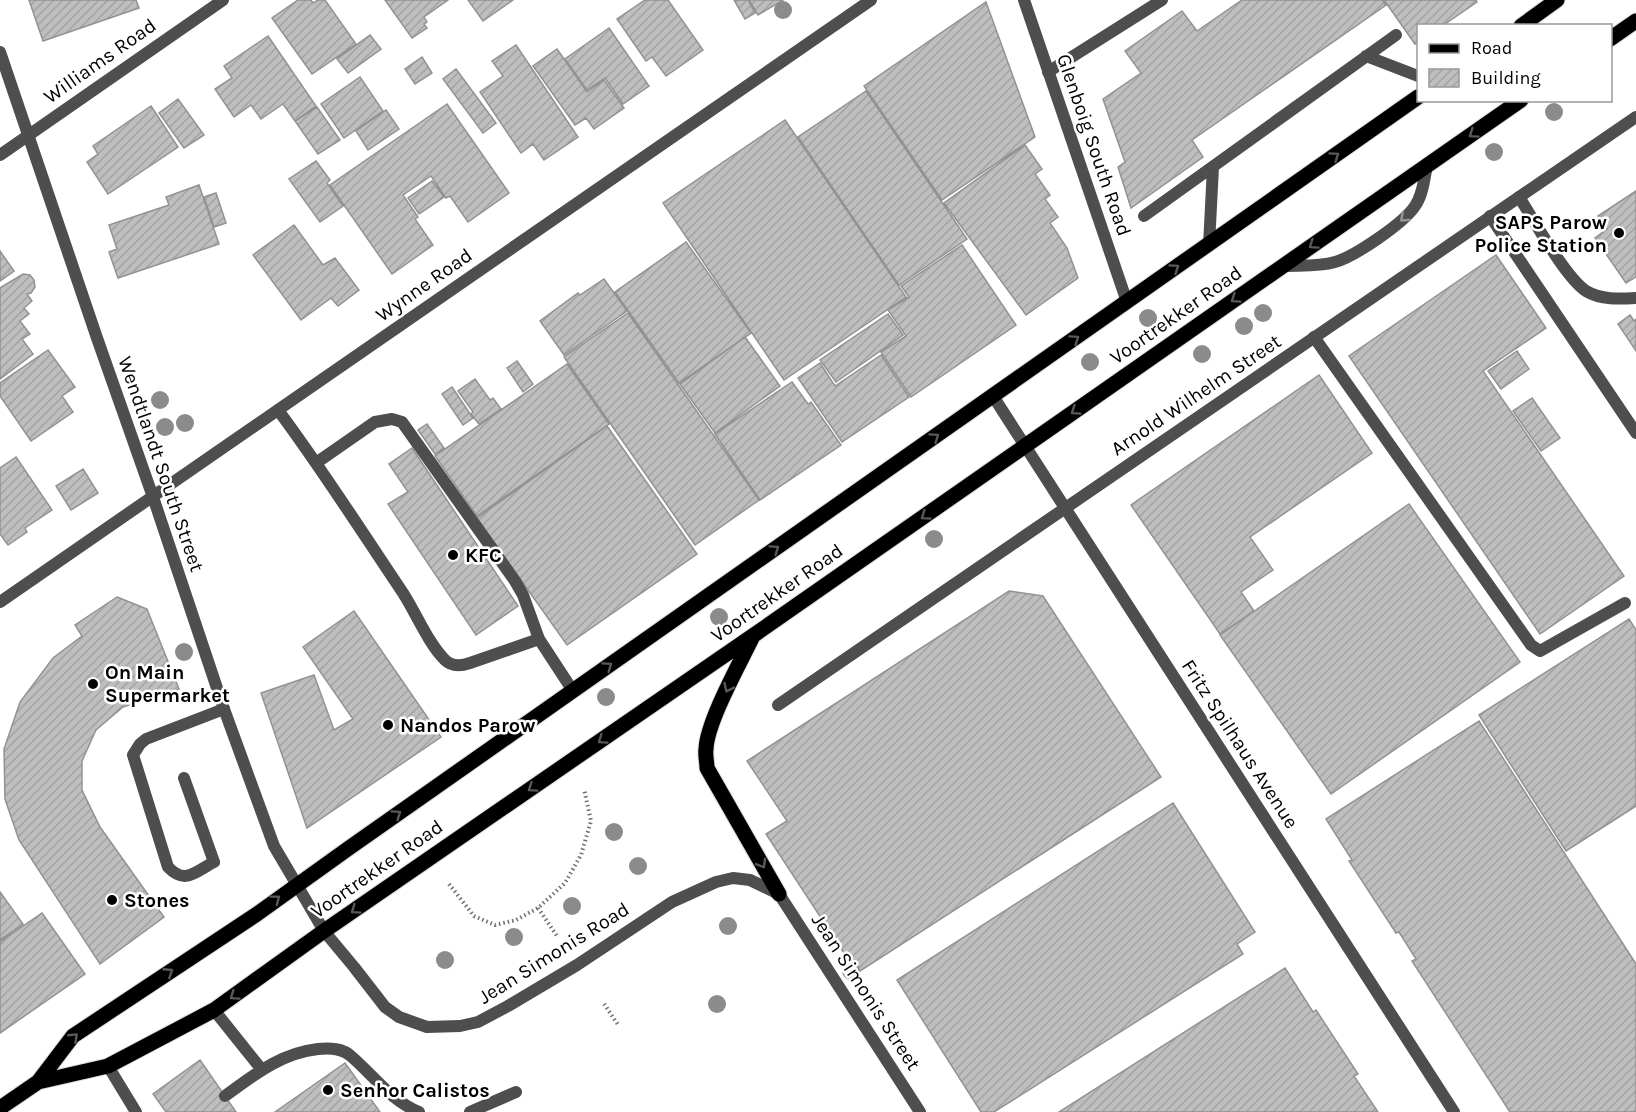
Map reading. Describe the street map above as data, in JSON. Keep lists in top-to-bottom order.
{
  "streets": {
    "main road": ["Voortrekker Road"],
    "street": [
      "Williams Road",
      "Glenboig South Road",
      "Wynne Road",
      "Arnold Wilhelm Street",
      "Wendtlandt South Street",
      "Fritz Spilhaus Avenue",
      "Jean Simonis Road",
      "Jean Simonis Street"
    ]
  },
  "crossings": [
    ["Williams Road", "Wendtlandt South Street"],
    ["Glenboig South Road", "Voortrekker Road"],
    ["Wynne Road", "Wendtlandt South Street"],
    ["Voortrekker Road", "Wendtlandt South Street"],
    ["Voortrekker Road", "Fritz Spilhaus Avenue"],
    ["Voortrekker Road", "Jean Simonis Road"],
    ["Arnold Wilhelm Street", "Fritz Spilhaus Avenue"],
    ["Wendtlandt South Street", "Jean Simonis Road"],
    ["Jean Simonis Road", "Jean Simonis Street"]
  ],
  "places": [
    "SAPS Parow Police Station",
    "KFC",
    "On Main Supermarket",
    "Nandos Parow",
    "Stones",
    "Senhor Calistos"
  ],
  "legend": ["Road", "Building"]
}
